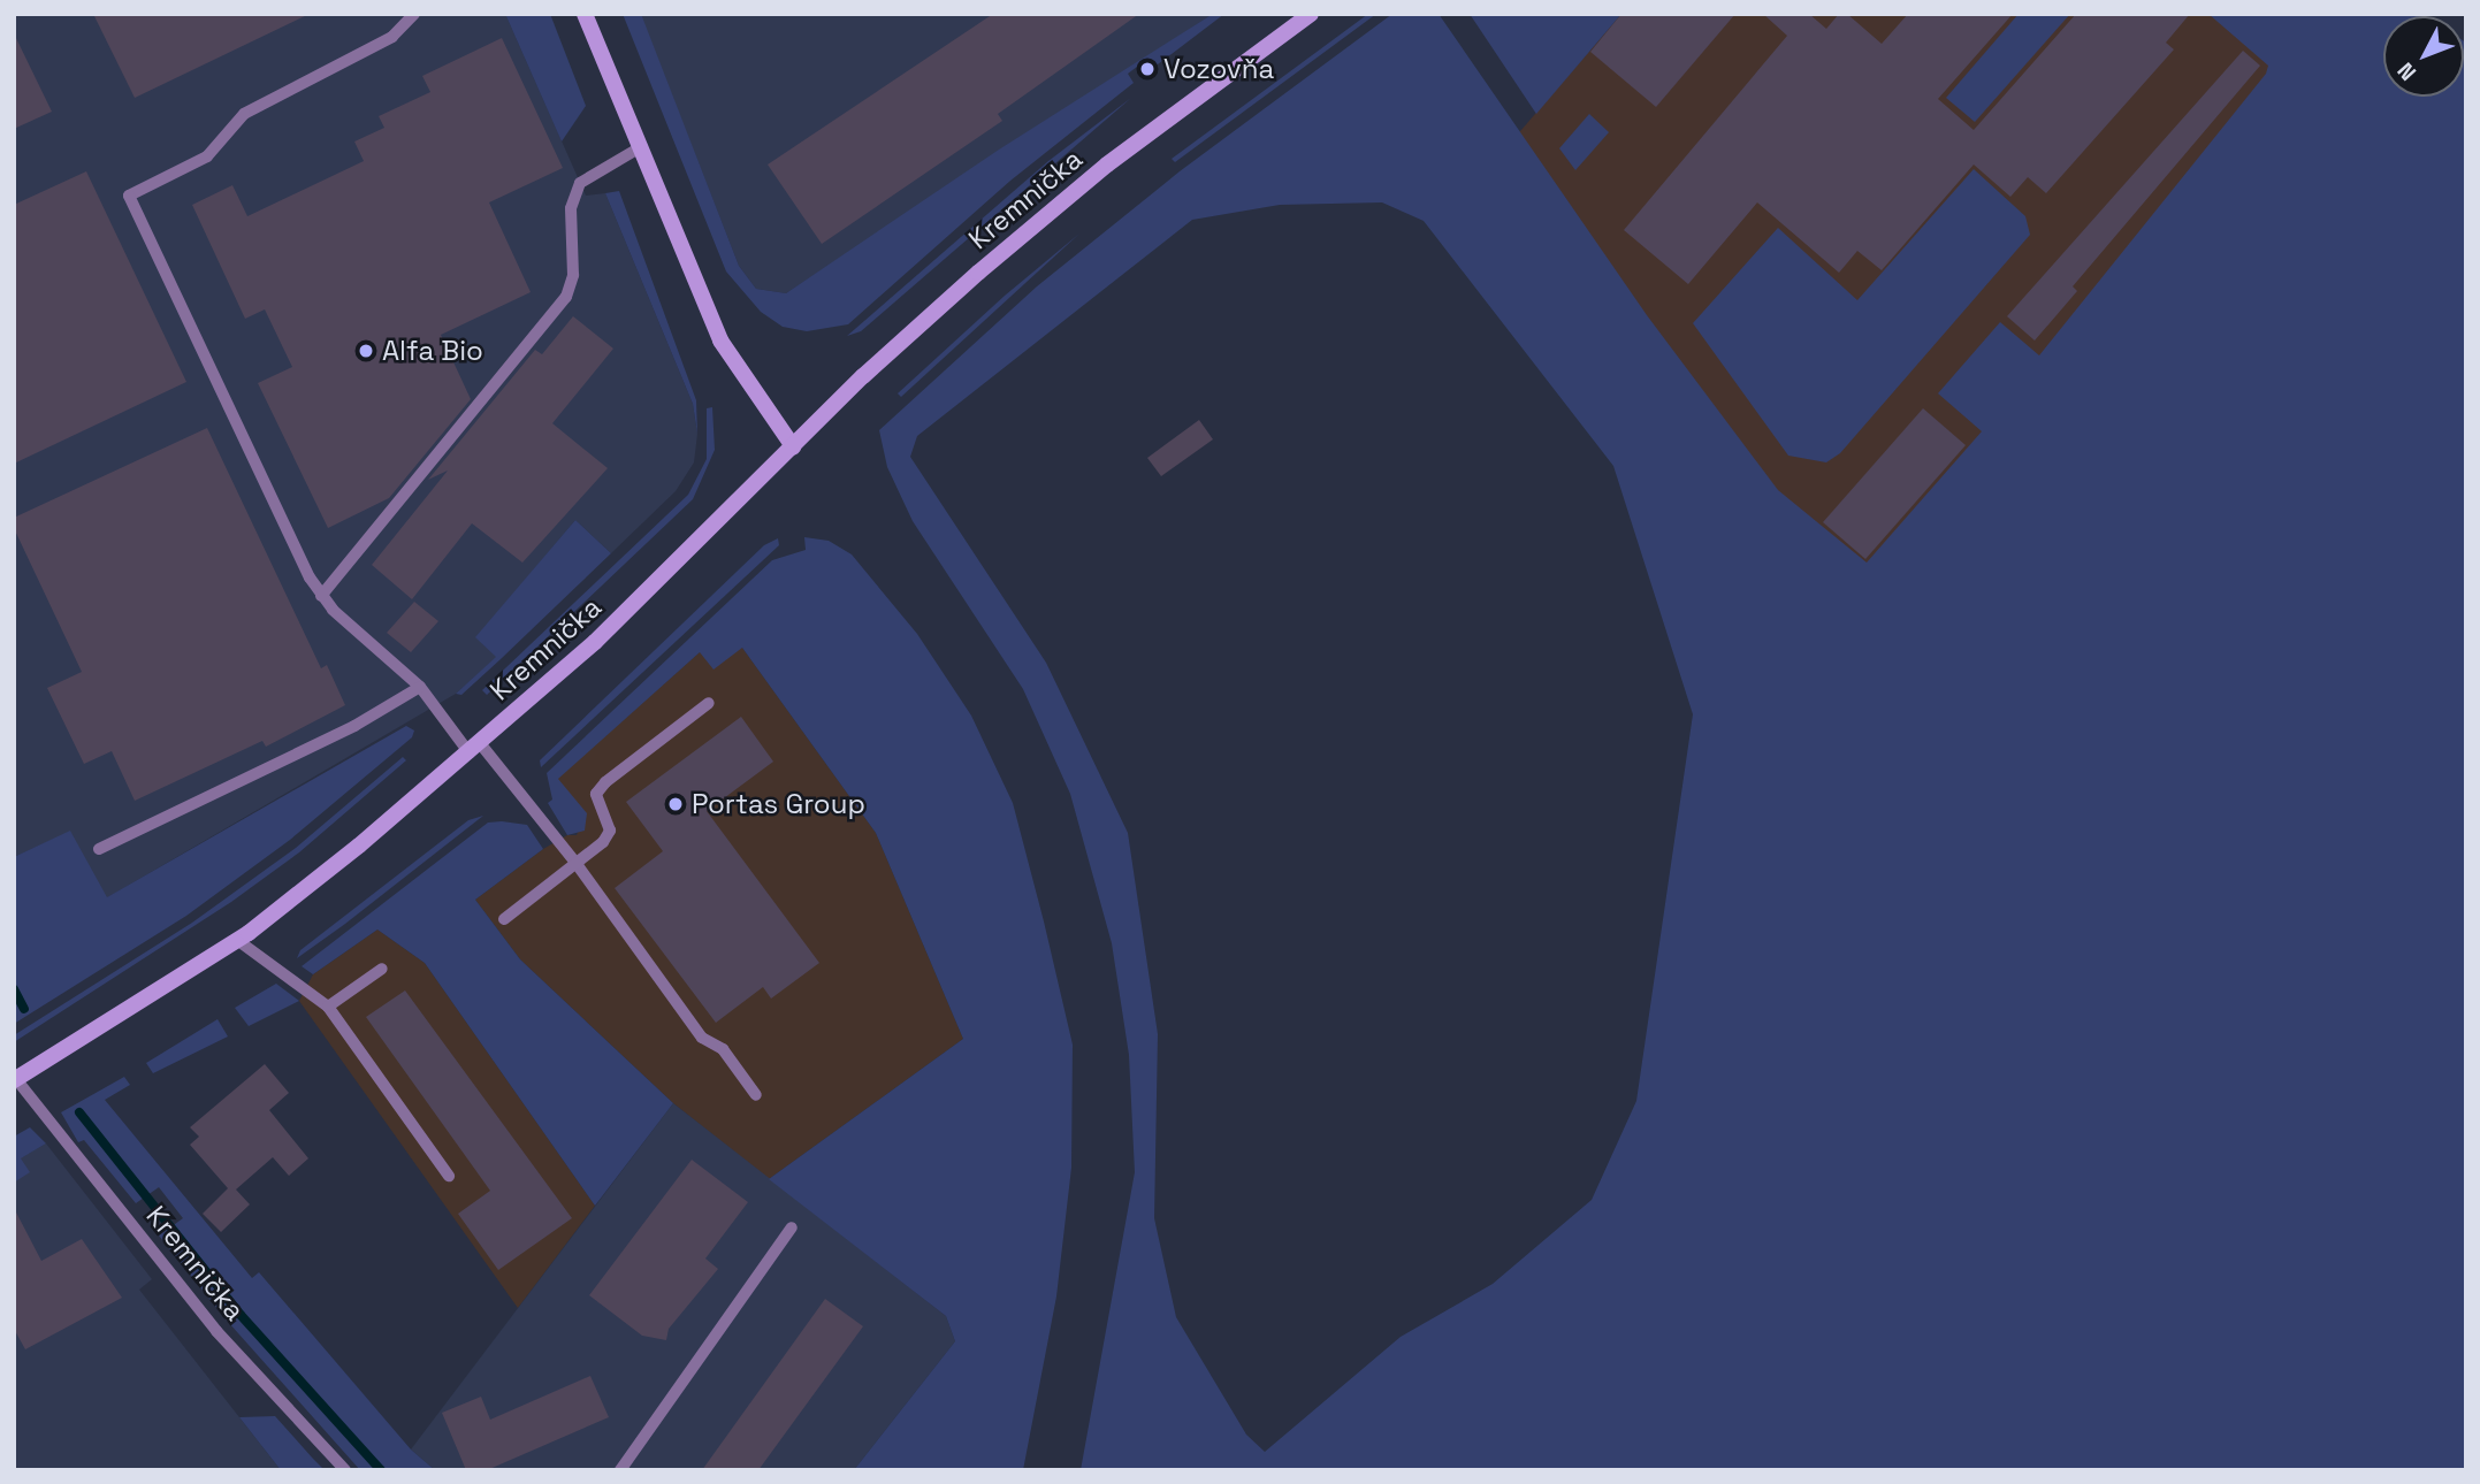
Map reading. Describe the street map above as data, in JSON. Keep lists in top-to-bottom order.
{
  "streets": {
    "main road": ["Kremnička"]
  },
  "places": ["Vozovňa", "Alfa Bio", "Portas Group"],
  "north": "bottom left"
}
